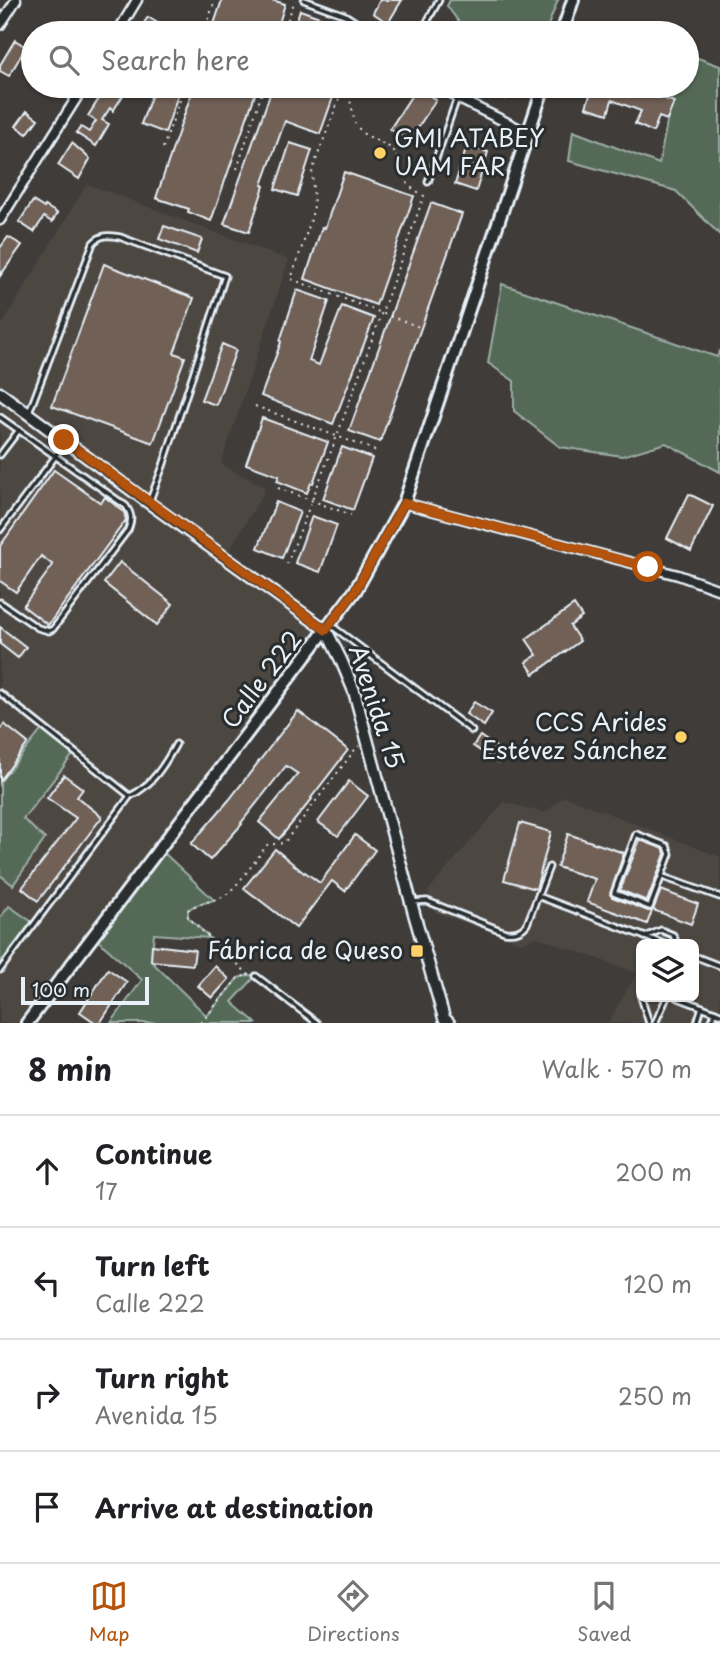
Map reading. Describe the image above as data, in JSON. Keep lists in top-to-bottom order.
{
  "streets": {
    "main road": ["Calle 222"],
    "street": ["Avenida 15"]
  },
  "crossings": [
    ["Calle 222", "Avenida 15"]
  ],
  "places": {
    "other": ["GMI ATABEY UAM FAR", "CCS Arides Estévez Sánchez"],
    "transit": ["Fábrica de Queso"]
  },
  "scale_bar": "100 m",
  "page": {
    "search": "Search here",
    "scale": "100 m",
    "heading": ["8 min", "Walk · 570 m"],
    "list": [
      ["Continue", "17", "200 m"],
      ["Turn left", "Calle 222", "120 m"],
      ["Turn right", "Avenida 15", "250 m"],
      "Arrive at destination"
    ],
    "nav": ["Map", "Directions", "Saved"]
  }
}
